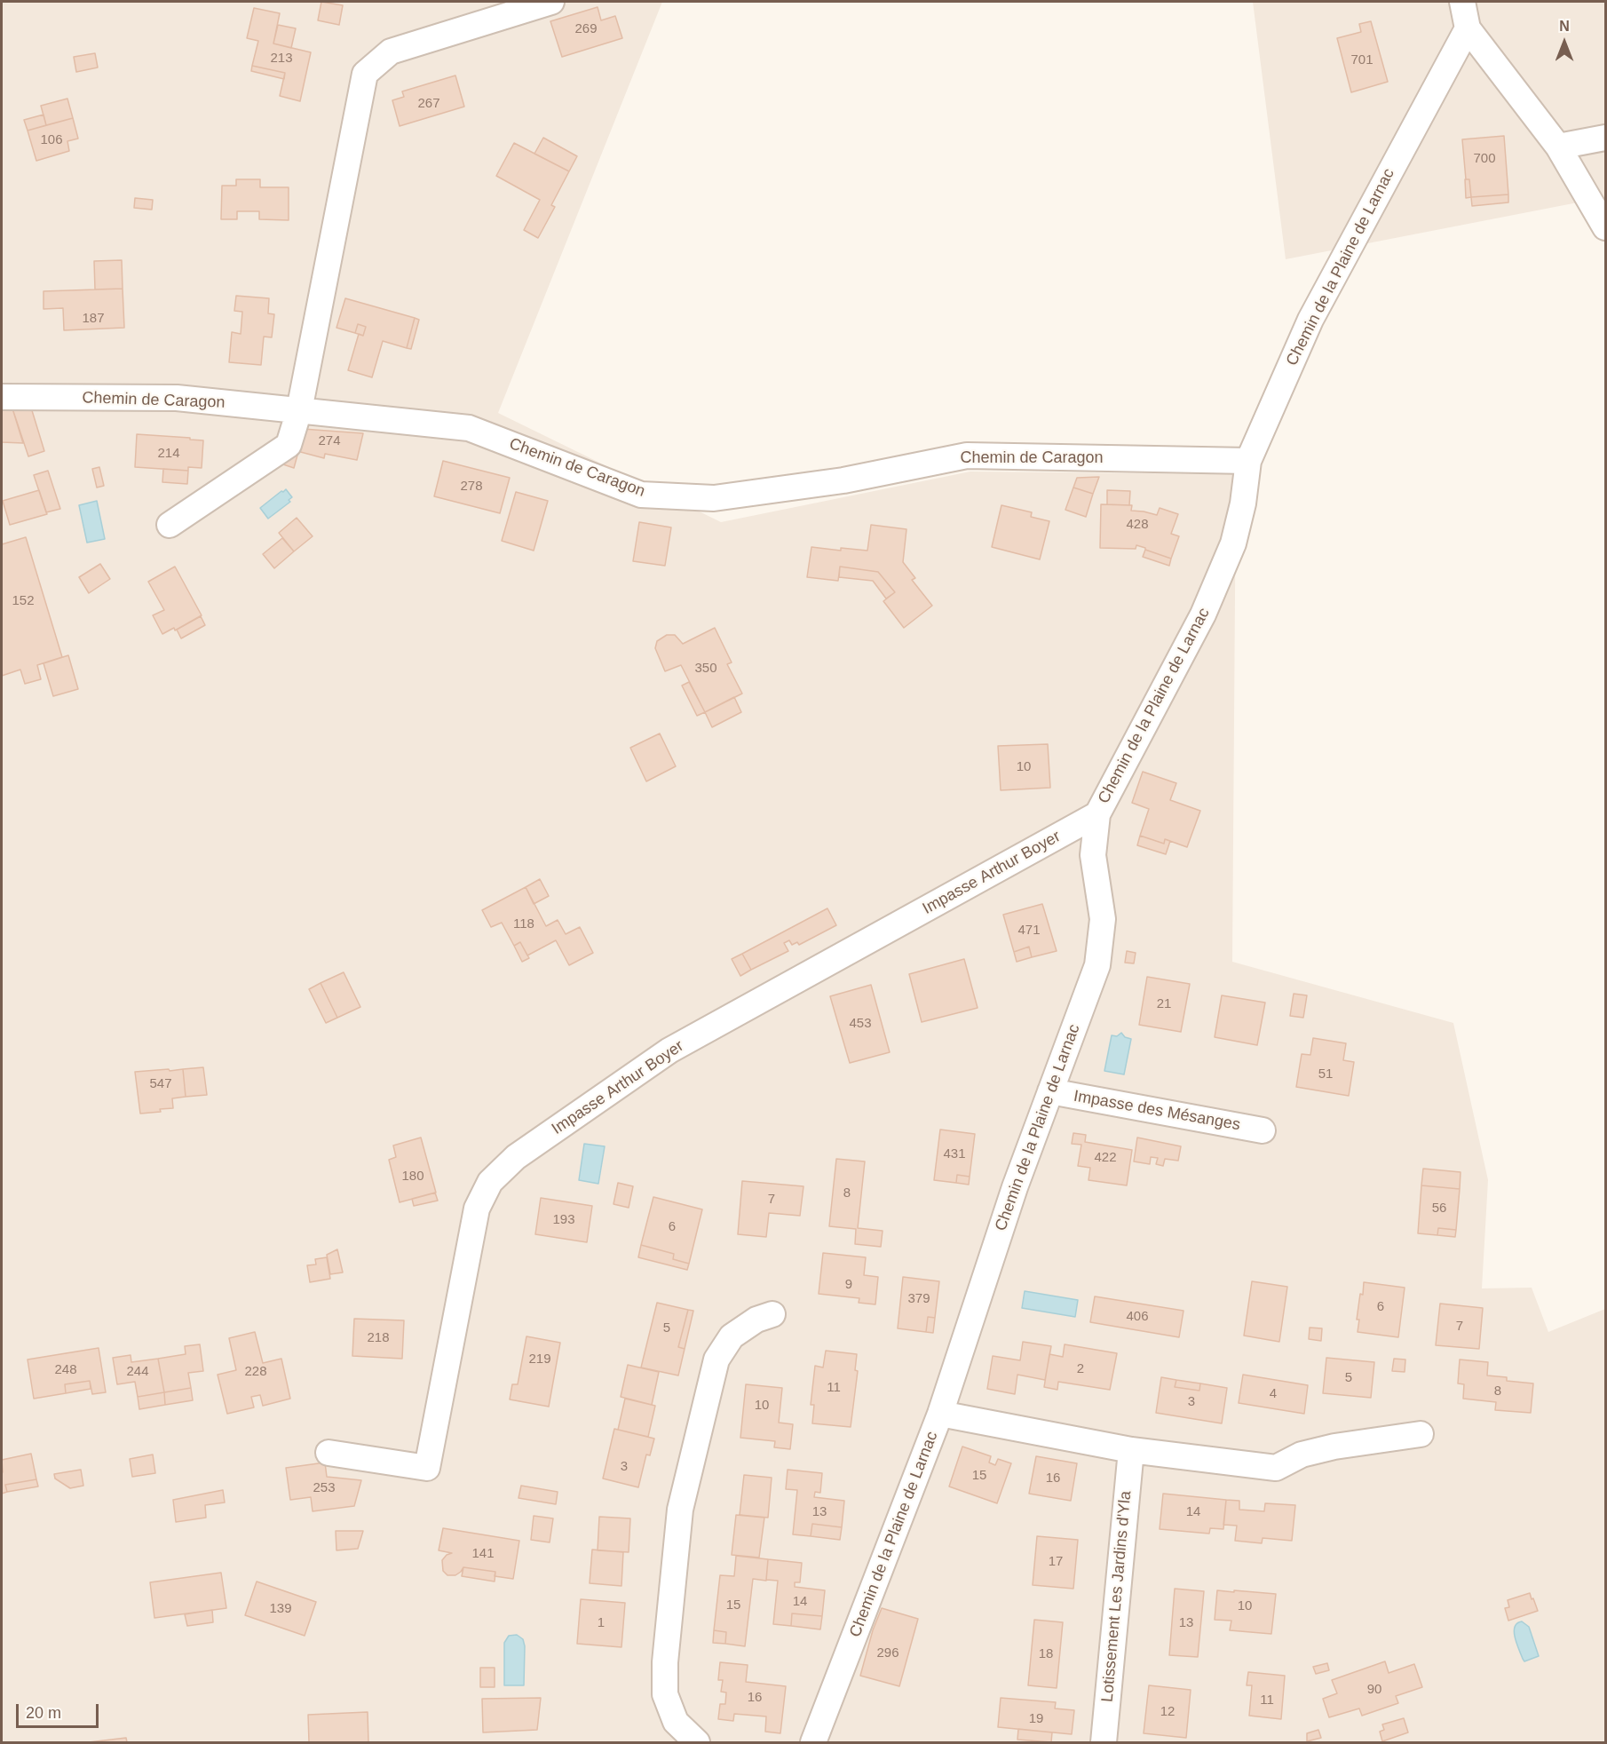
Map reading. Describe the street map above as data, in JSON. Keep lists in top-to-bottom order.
{
  "streets": {
    "street": [
      "Chemin de la Plaine de Larnac",
      "Chemin de Caragon",
      "Impasse Arthur Boyer",
      "Impasse des Mésanges",
      "Lotissement Les Jardins d'Yla"
    ]
  },
  "crossings": [
    ["Chemin de la Plaine de Larnac", "Chemin de Caragon"],
    ["Chemin de la Plaine de Larnac", "Impasse Arthur Boyer"],
    ["Chemin de la Plaine de Larnac", "Impasse des Mésanges"]
  ],
  "house_numbers": [
    "269",
    "213",
    "701",
    "267",
    "106",
    "700",
    "187",
    "274",
    "214",
    "278",
    "428",
    "152",
    "350",
    "10",
    "118",
    "471",
    "21",
    "453",
    "51",
    "547",
    "431",
    "422",
    "180",
    "8",
    "7",
    "56",
    "193",
    "6",
    "9",
    "379",
    "6",
    "406",
    "7",
    "5",
    "218",
    "219",
    "2",
    "248",
    "244",
    "228",
    "5",
    "11",
    "8",
    "4",
    "3",
    "10",
    "3",
    "15",
    "16",
    "253",
    "13",
    "14",
    "141",
    "17",
    "14",
    "15",
    "10",
    "139",
    "1",
    "13",
    "296",
    "18",
    "90",
    "16",
    "11",
    "12",
    "19"
  ],
  "scale_bar": "20 m",
  "north": "top"
}
